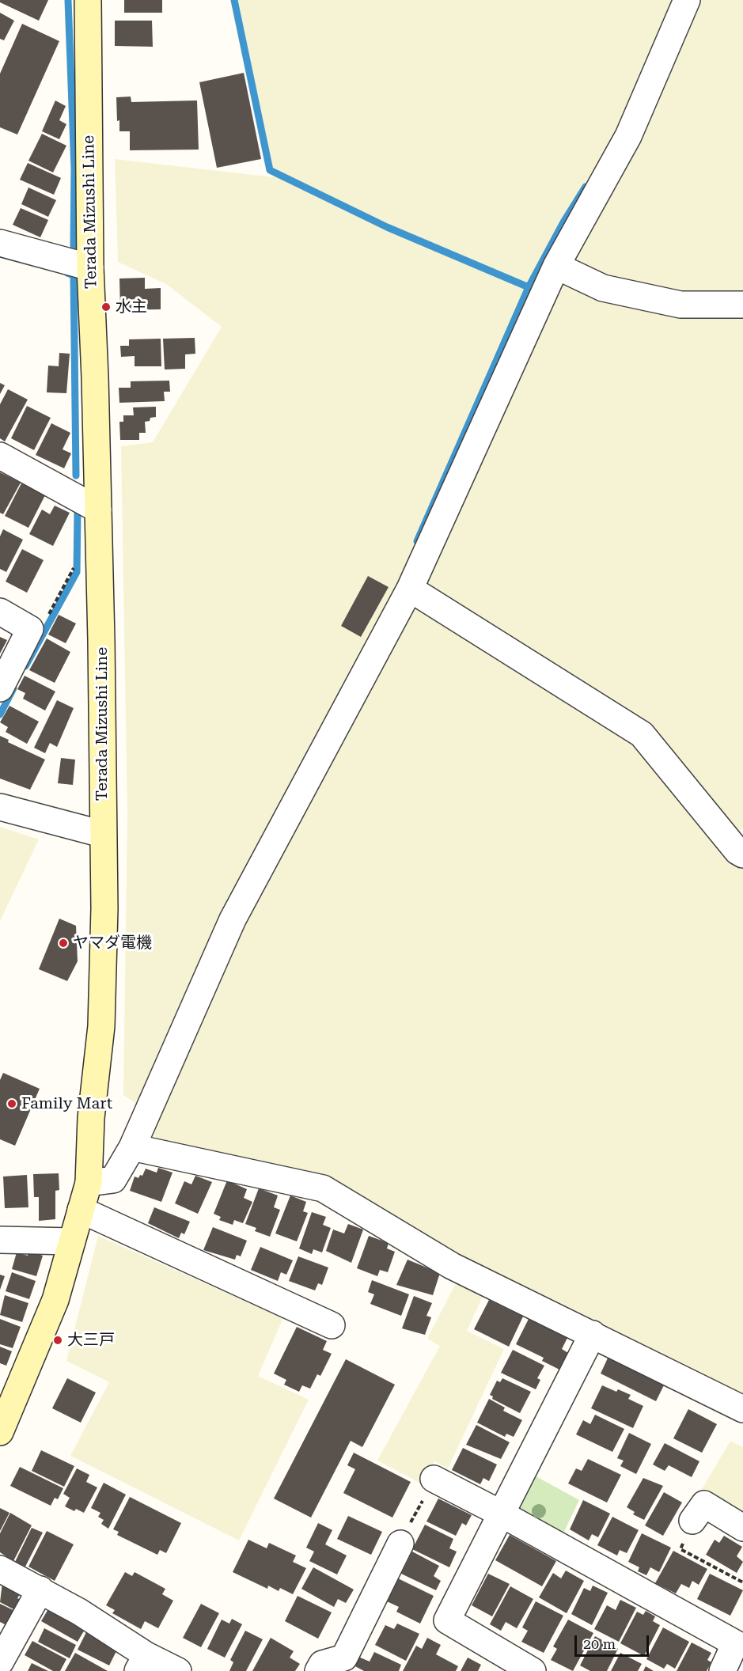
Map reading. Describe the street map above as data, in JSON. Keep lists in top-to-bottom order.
{
  "streets": {
    "main road": ["Terada Mizushi Line"]
  },
  "places": [
    "水主",
    "ヤマダ電機",
    "Family Mart",
    "大三戸"
  ],
  "scale_bar": "20 m"
}
